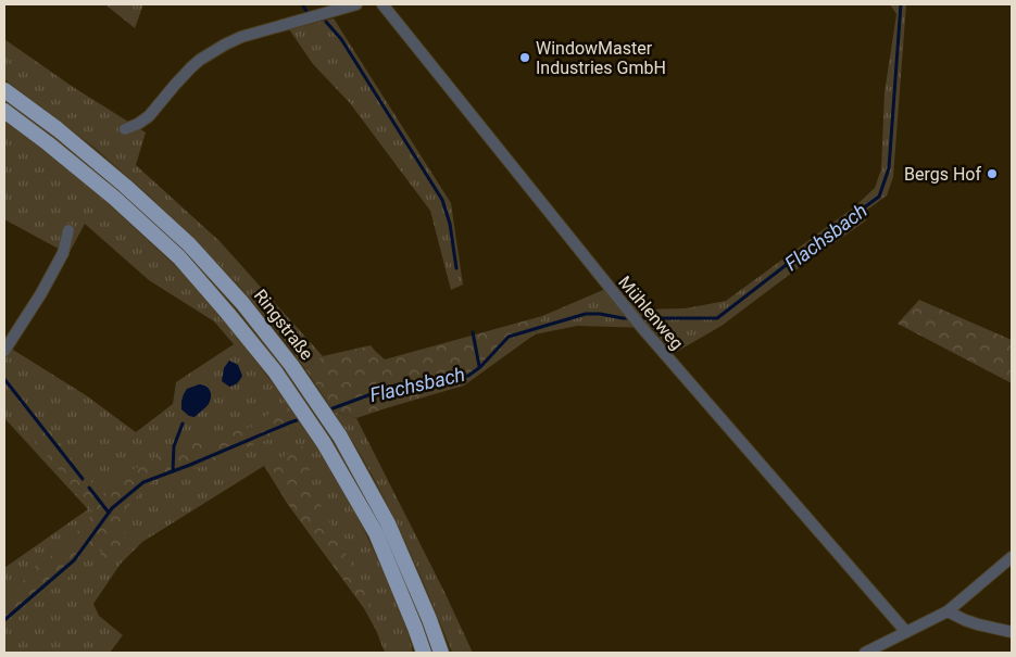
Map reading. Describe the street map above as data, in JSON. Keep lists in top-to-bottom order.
{
  "streets": {
    "highway": ["Ringstraße"],
    "street": ["Mühlenweg"]
  },
  "water": ["Flachsbach"],
  "places": ["WindowMaster Industries GmbH", "Bergs Hof"]
}
